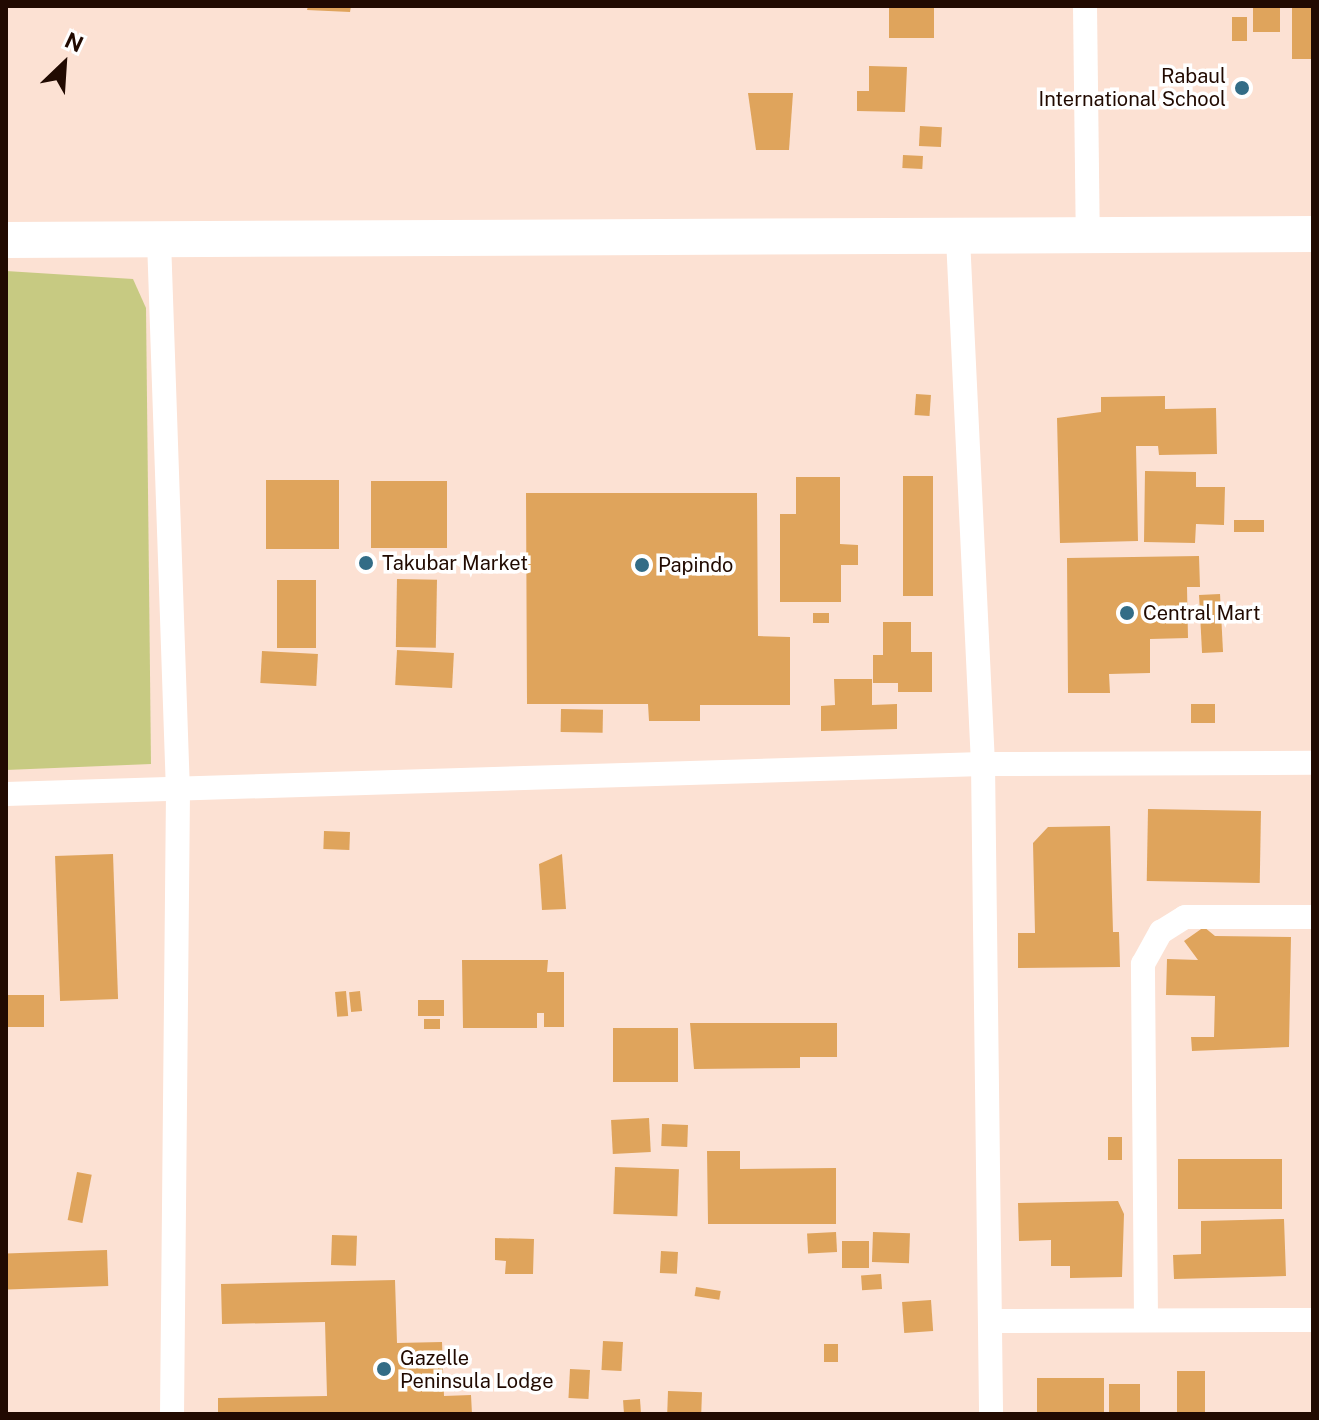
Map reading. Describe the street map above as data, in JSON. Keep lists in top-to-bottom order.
{
  "places": [
    "Rabaul International School",
    "Takubar Market",
    "Papindo",
    "Central Mart",
    "Gazelle Peninsula Lodge"
  ],
  "north": "top right"
}
